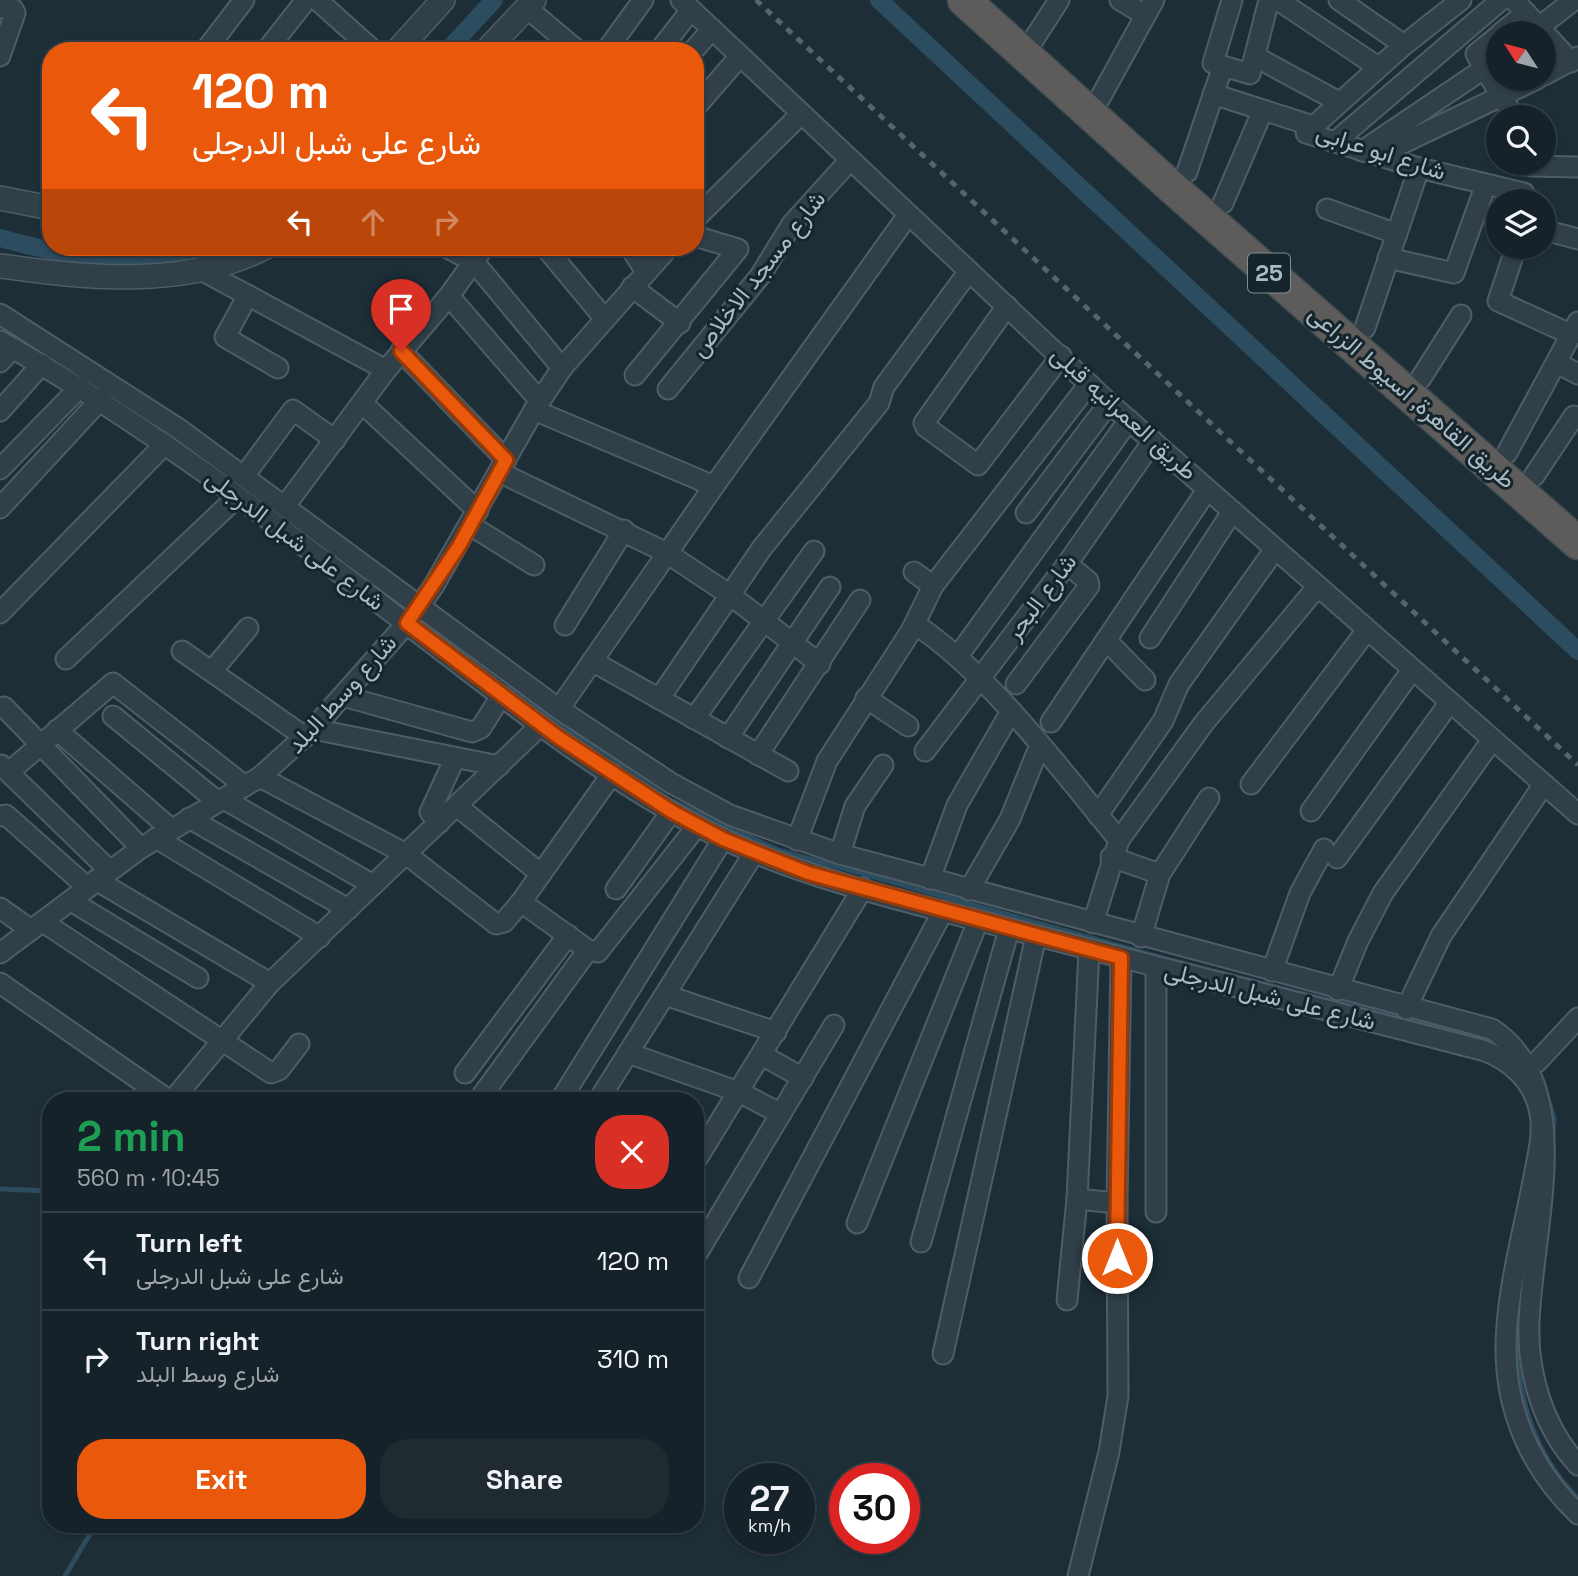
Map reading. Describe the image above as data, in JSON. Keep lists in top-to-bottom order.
{
  "streets": {
    "highway": ["25", "طريق القاهرة, اسيوط الزراعى"],
    "street": [
      "شارع ابو عرابى",
      "شارع مسجد الاخلاص",
      "طريق العمرانيه قبلى",
      "شارع على شبل الدرجلى",
      "شارع البحر",
      "شارع وسط البلد"
    ]
  },
  "crossings": [
    ["شارع مسجد الاخلاص", "طريق العمرانيه قبلى"],
    ["طريق العمرانيه قبلى", "شارع البحر"],
    ["شارع على شبل الدرجلى", "شارع وسط البلد"]
  ],
  "north": "top left",
  "page": {
    "turn": ["120 m", "شارع على شبل الدرجلى"],
    "heading": ["2 min", "560 m · 10:45"],
    "list": [
      {
        "name": "Turn left",
        "note": "شارع على شبل الدرجلى",
        "value": "120 m"
      },
      {
        "name": "Turn right",
        "note": "شارع وسط البلد",
        "value": "310 m"
      }
    ],
    "buttons": ["Exit", "Share"],
    "speed": "27 km/h",
    "limit": "30"
  }
}
